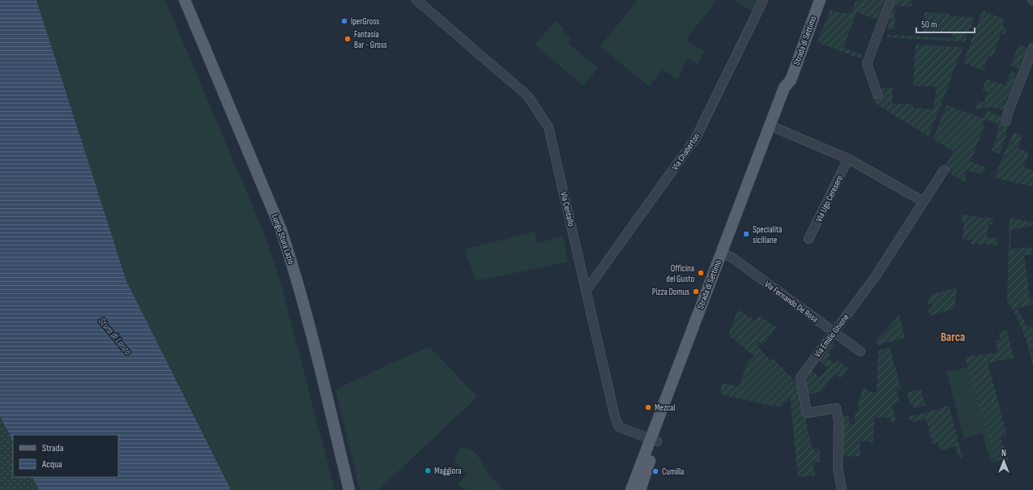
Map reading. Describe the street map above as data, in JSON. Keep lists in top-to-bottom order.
{
  "streets": {
    "main road": ["Strada di Settimo", "Lungo Stura Lazio"],
    "street": [
      "Via Chaberton",
      "Via Ugo Ceresero",
      "Via Centallo",
      "Via Fernando De Rosa",
      "Via Emilio Ghione"
    ]
  },
  "crossings": [
    ["Strada di Settimo", "Via Centallo"],
    ["Strada di Settimo", "Via Fernando De Rosa"],
    ["Via Chaberton", "Via Centallo"],
    ["Via Fernando De Rosa", "Via Emilio Ghione"]
  ],
  "districts": ["Barca"],
  "water": ["Stura di Lanzo"],
  "places": [
    "IperGross",
    "Fantasia Bar - Gross",
    "Specialità siciliane",
    "Officina del Gusto",
    "Pizza Domus",
    "Mezcal",
    "Maggiora",
    "Cumilla"
  ],
  "legend": ["Strada", "Acqua"],
  "scale_bar": "50 m",
  "north": "top"
}
